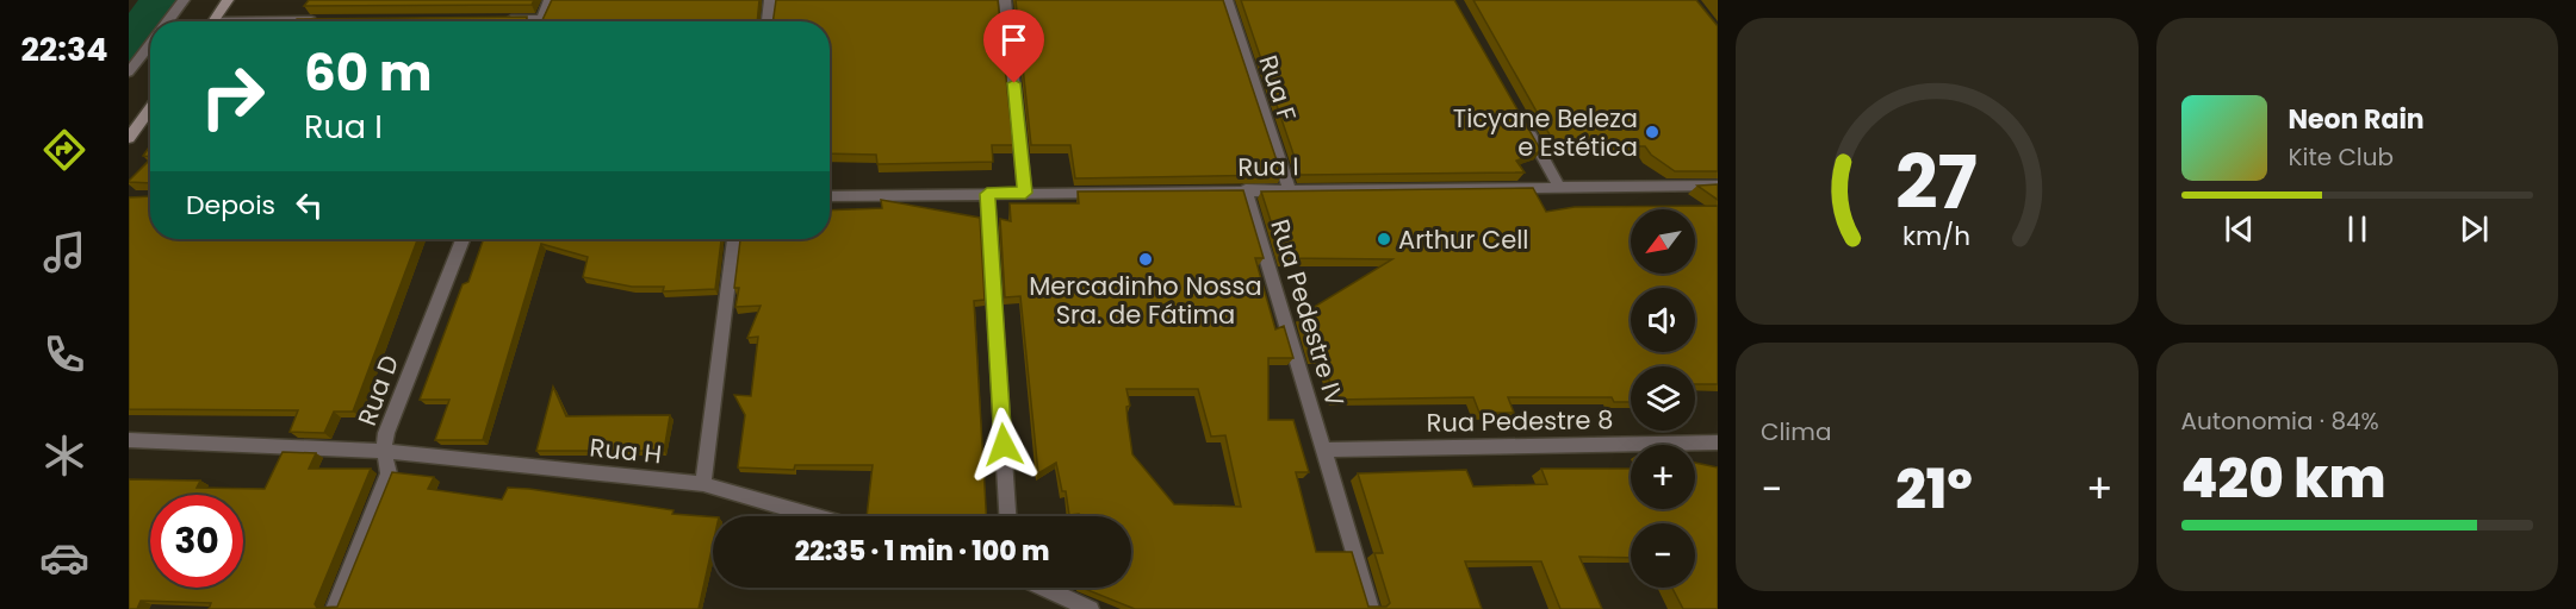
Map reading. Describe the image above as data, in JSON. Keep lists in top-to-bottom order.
{
  "streets": {
    "street": [
      "Rua F",
      "Rua I",
      "Rua Pedestre IV",
      "Rua D",
      "Rua Pedestre 8",
      "Rua H"
    ]
  },
  "crossings": [
    ["Rua F", "Rua I"],
    ["Rua I", "Rua Pedestre IV"],
    ["Rua Pedestre IV", "Rua Pedestre 8"],
    ["Rua D", "Rua H"]
  ],
  "places": ["Ticyane Beleza e Estética", "Arthur Cell", "Mercadinho Nossa Sra. de Fátima"],
  "north": "bottom left",
  "page": {
    "tabs": "22:34",
    "turn": ["60 m", "Rua I"],
    "song": ["Neon Rain", "Kite Club"],
    "then": "Depois",
    "map_buttons": ["+", "−"],
    "tile": [
      "Clima",
      ["Autonomia · 84%", "420 km"]
    ],
    "heat": ["−", "21°", "+"],
    "limit": "30",
    "trip": "22:35 · 1 min · 100 m",
    "gauge": ["27", "km/h"]
  }
}
